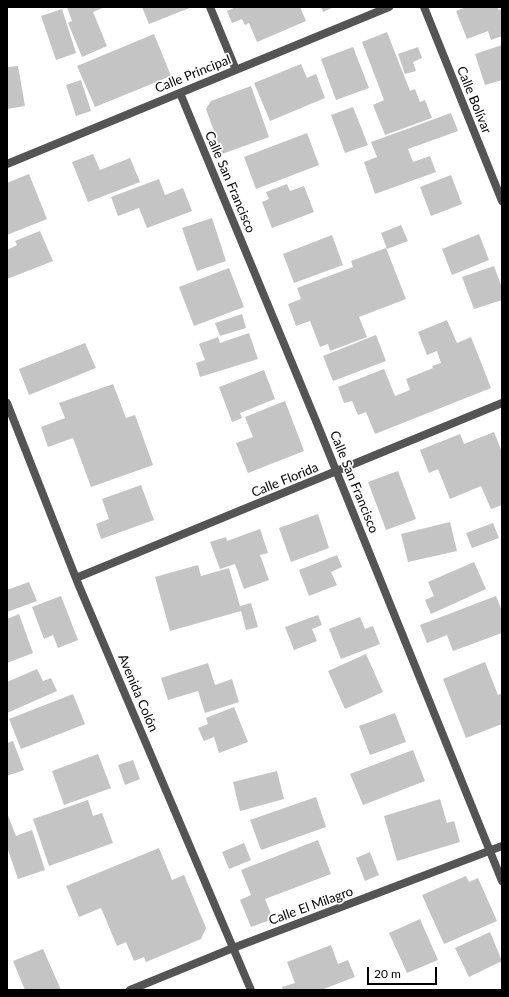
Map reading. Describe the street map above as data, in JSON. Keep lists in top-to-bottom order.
{
  "streets": {
    "street": [
      "Calle Principal",
      "Calle Bolívar",
      "Calle San Francisco",
      "Calle Florida",
      "Avenida Colón",
      "Calle El Milagro"
    ]
  },
  "crossings": [
    ["Calle Principal", "Calle San Francisco"],
    ["Calle San Francisco", "Calle Florida"],
    ["Calle San Francisco", "Calle El Milagro"],
    ["Calle Florida", "Avenida Colón"],
    ["Avenida Colón", "Calle El Milagro"]
  ],
  "scale_bar": "20 m"
}
